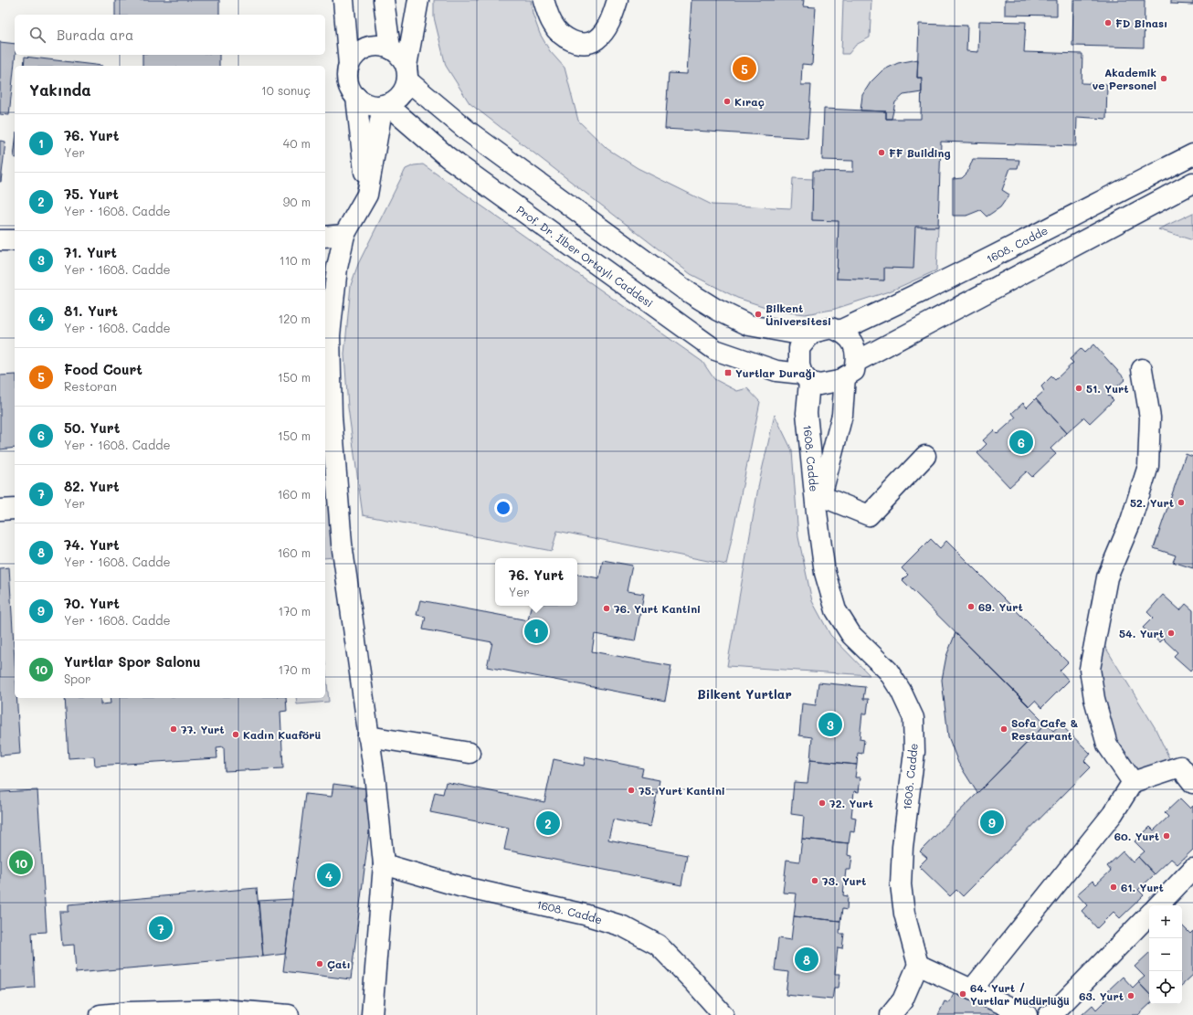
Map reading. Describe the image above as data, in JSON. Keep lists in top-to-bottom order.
{
  "streets": {
    "street": ["1608. Cadde", "Prof. Dr. İlber Ortaylı Caddesi"]
  },
  "crossings": [
    ["1608. Cadde", "Prof. Dr. İlber Ortaylı Caddesi"]
  ],
  "districts": ["Bilkent Yurtlar"],
  "places": {
    "other": [
      "FD Binası",
      "Akademik ve Personel",
      "Kıraç",
      "FF Building",
      "Bilkent Üniversitesi",
      "51. Yurt",
      "52. Yurt",
      "69. Yurt",
      "76. Yurt Kantini",
      "54. Yurt",
      "77. Yurt",
      "Sofa Cafe & Restaurant",
      "Kadın Kuaförü",
      "75. Yurt Kantini",
      "72. Yurt",
      "60. Yurt",
      "73. Yurt",
      "61. Yurt",
      "Çatı",
      "64. Yurt / Yurtlar Müdürlüğü",
      "63. Yurt"
    ],
    "transit": ["Yurtlar Durağı"]
  },
  "page": {
    "search": "Burada ara",
    "pins": [
      "5",
      "6",
      "1",
      "3",
      "9",
      "2",
      "10",
      "4",
      "7",
      "8"
    ],
    "heading": ["Yakında", "10 sonuç"],
    "list": [
      {
        "mark": "1",
        "name": "76. Yurt",
        "note": "Yer",
        "value": "40 m"
      },
      {
        "mark": "2",
        "name": "75. Yurt",
        "note": "Yer · 1608. Cadde",
        "value": "90 m"
      },
      {
        "mark": "3",
        "name": "71. Yurt",
        "note": "Yer · 1608. Cadde",
        "value": "110 m"
      },
      {
        "mark": "4",
        "name": "81. Yurt",
        "note": "Yer · 1608. Cadde",
        "value": "120 m"
      },
      {
        "mark": "5",
        "name": "Food Court",
        "note": "Restoran",
        "value": "150 m"
      },
      {
        "mark": "6",
        "name": "50. Yurt",
        "note": "Yer · 1608. Cadde",
        "value": "150 m"
      },
      {
        "mark": "7",
        "name": "82. Yurt",
        "note": "Yer",
        "value": "160 m"
      },
      {
        "mark": "8",
        "name": "74. Yurt",
        "note": "Yer · 1608. Cadde",
        "value": "160 m"
      },
      {
        "mark": "9",
        "name": "70. Yurt",
        "note": "Yer · 1608. Cadde",
        "value": "170 m"
      },
      {
        "mark": "10",
        "name": "Yurtlar Spor Salonu",
        "note": "Spor",
        "value": "170 m"
      }
    ],
    "popup": ["76. Yurt", "Yer"],
    "map_buttons": ["+", "−"]
  }
}
